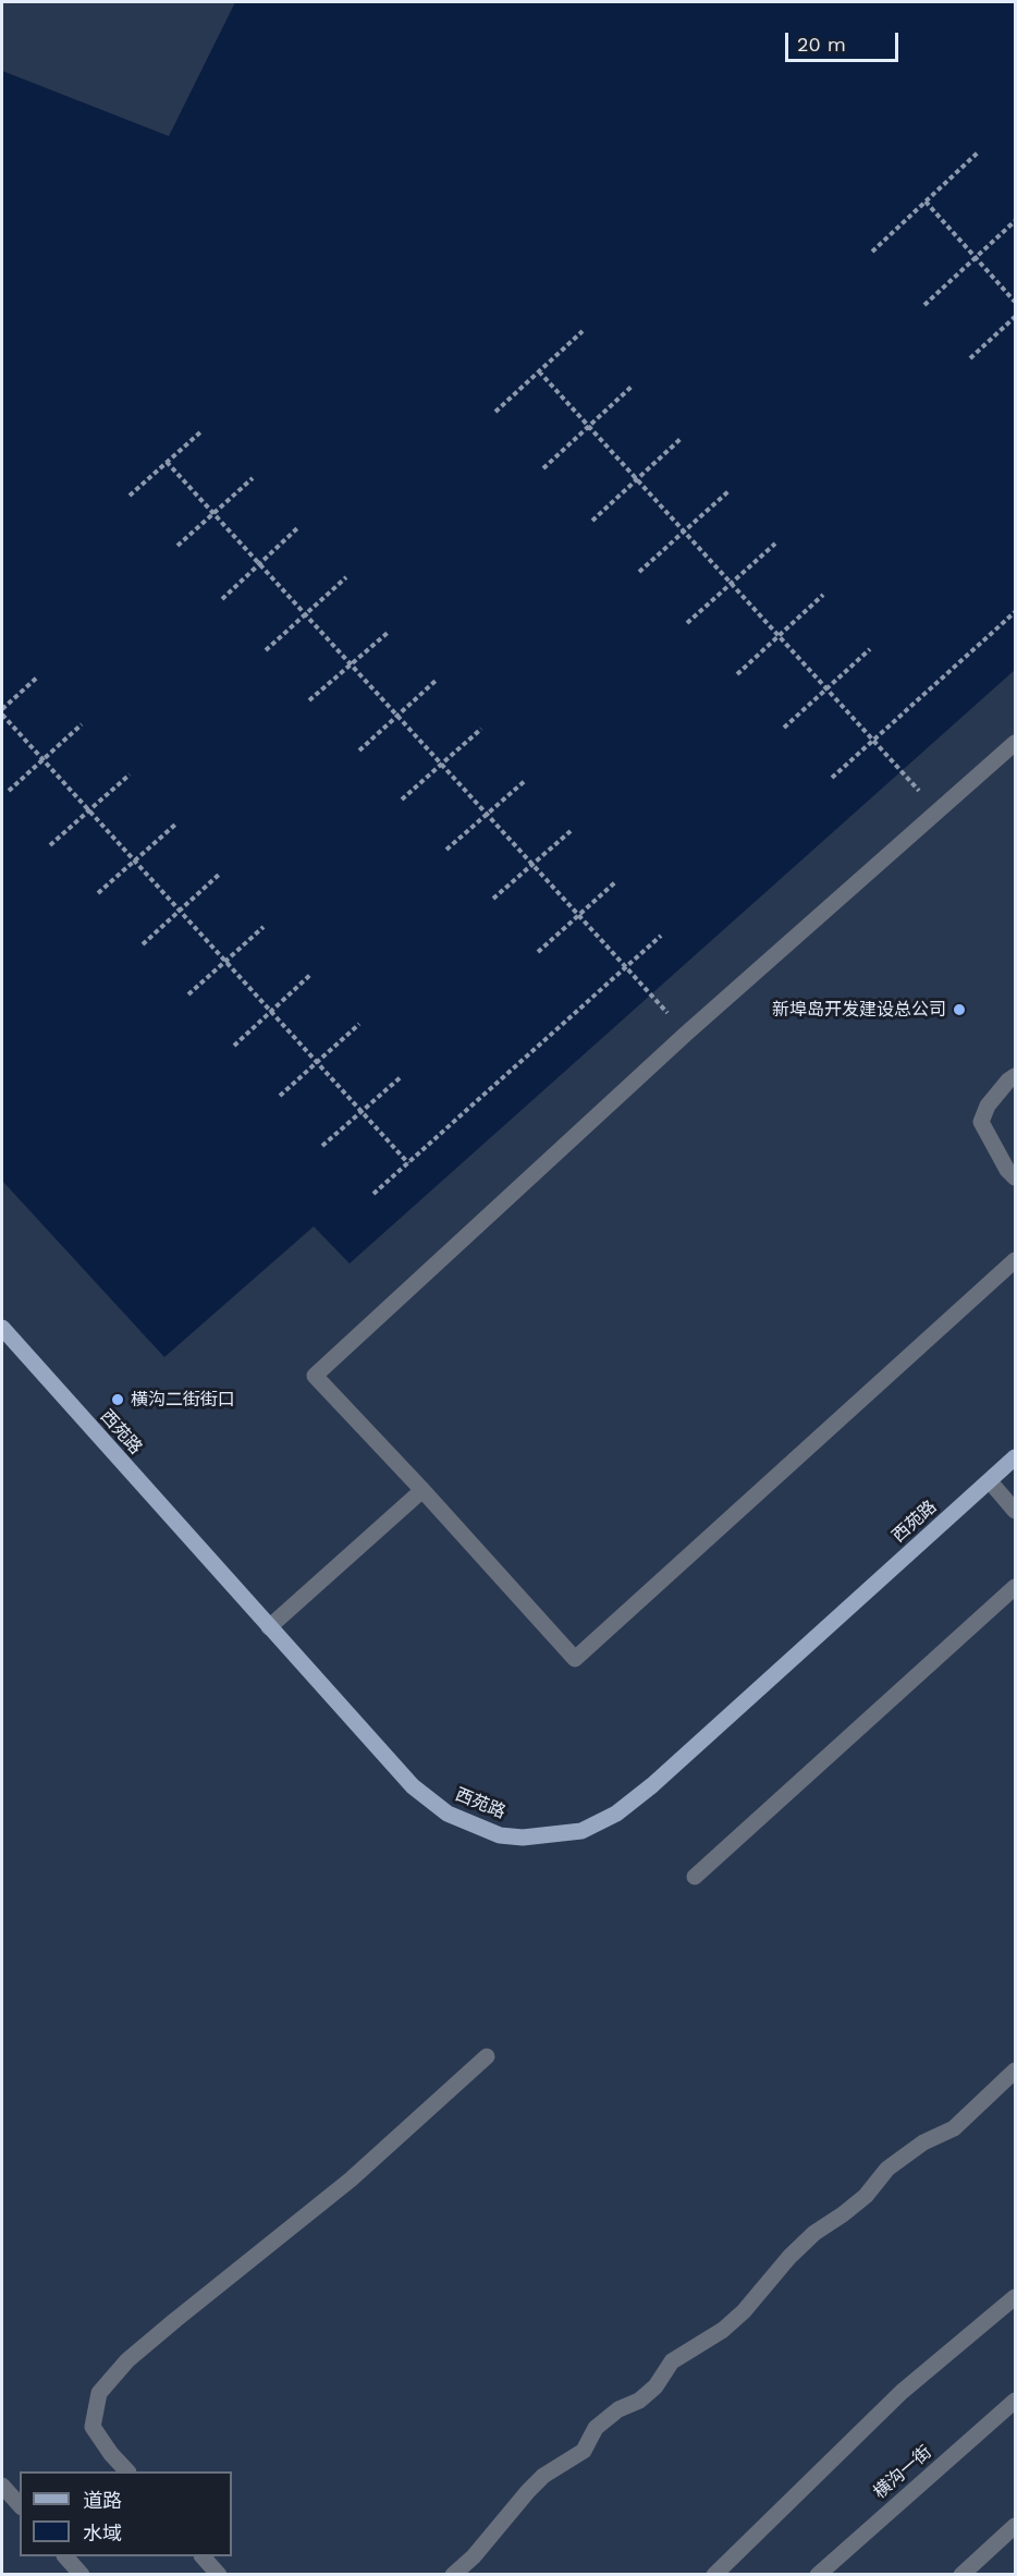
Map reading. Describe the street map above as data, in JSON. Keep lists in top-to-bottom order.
{
  "streets": {
    "main road": ["西苑路"],
    "street": ["横沟一街"]
  },
  "places": ["新埠岛开发建设总公司", "横沟二街街口"],
  "legend": ["道路", "水域"],
  "scale_bar": "20 m"
}
